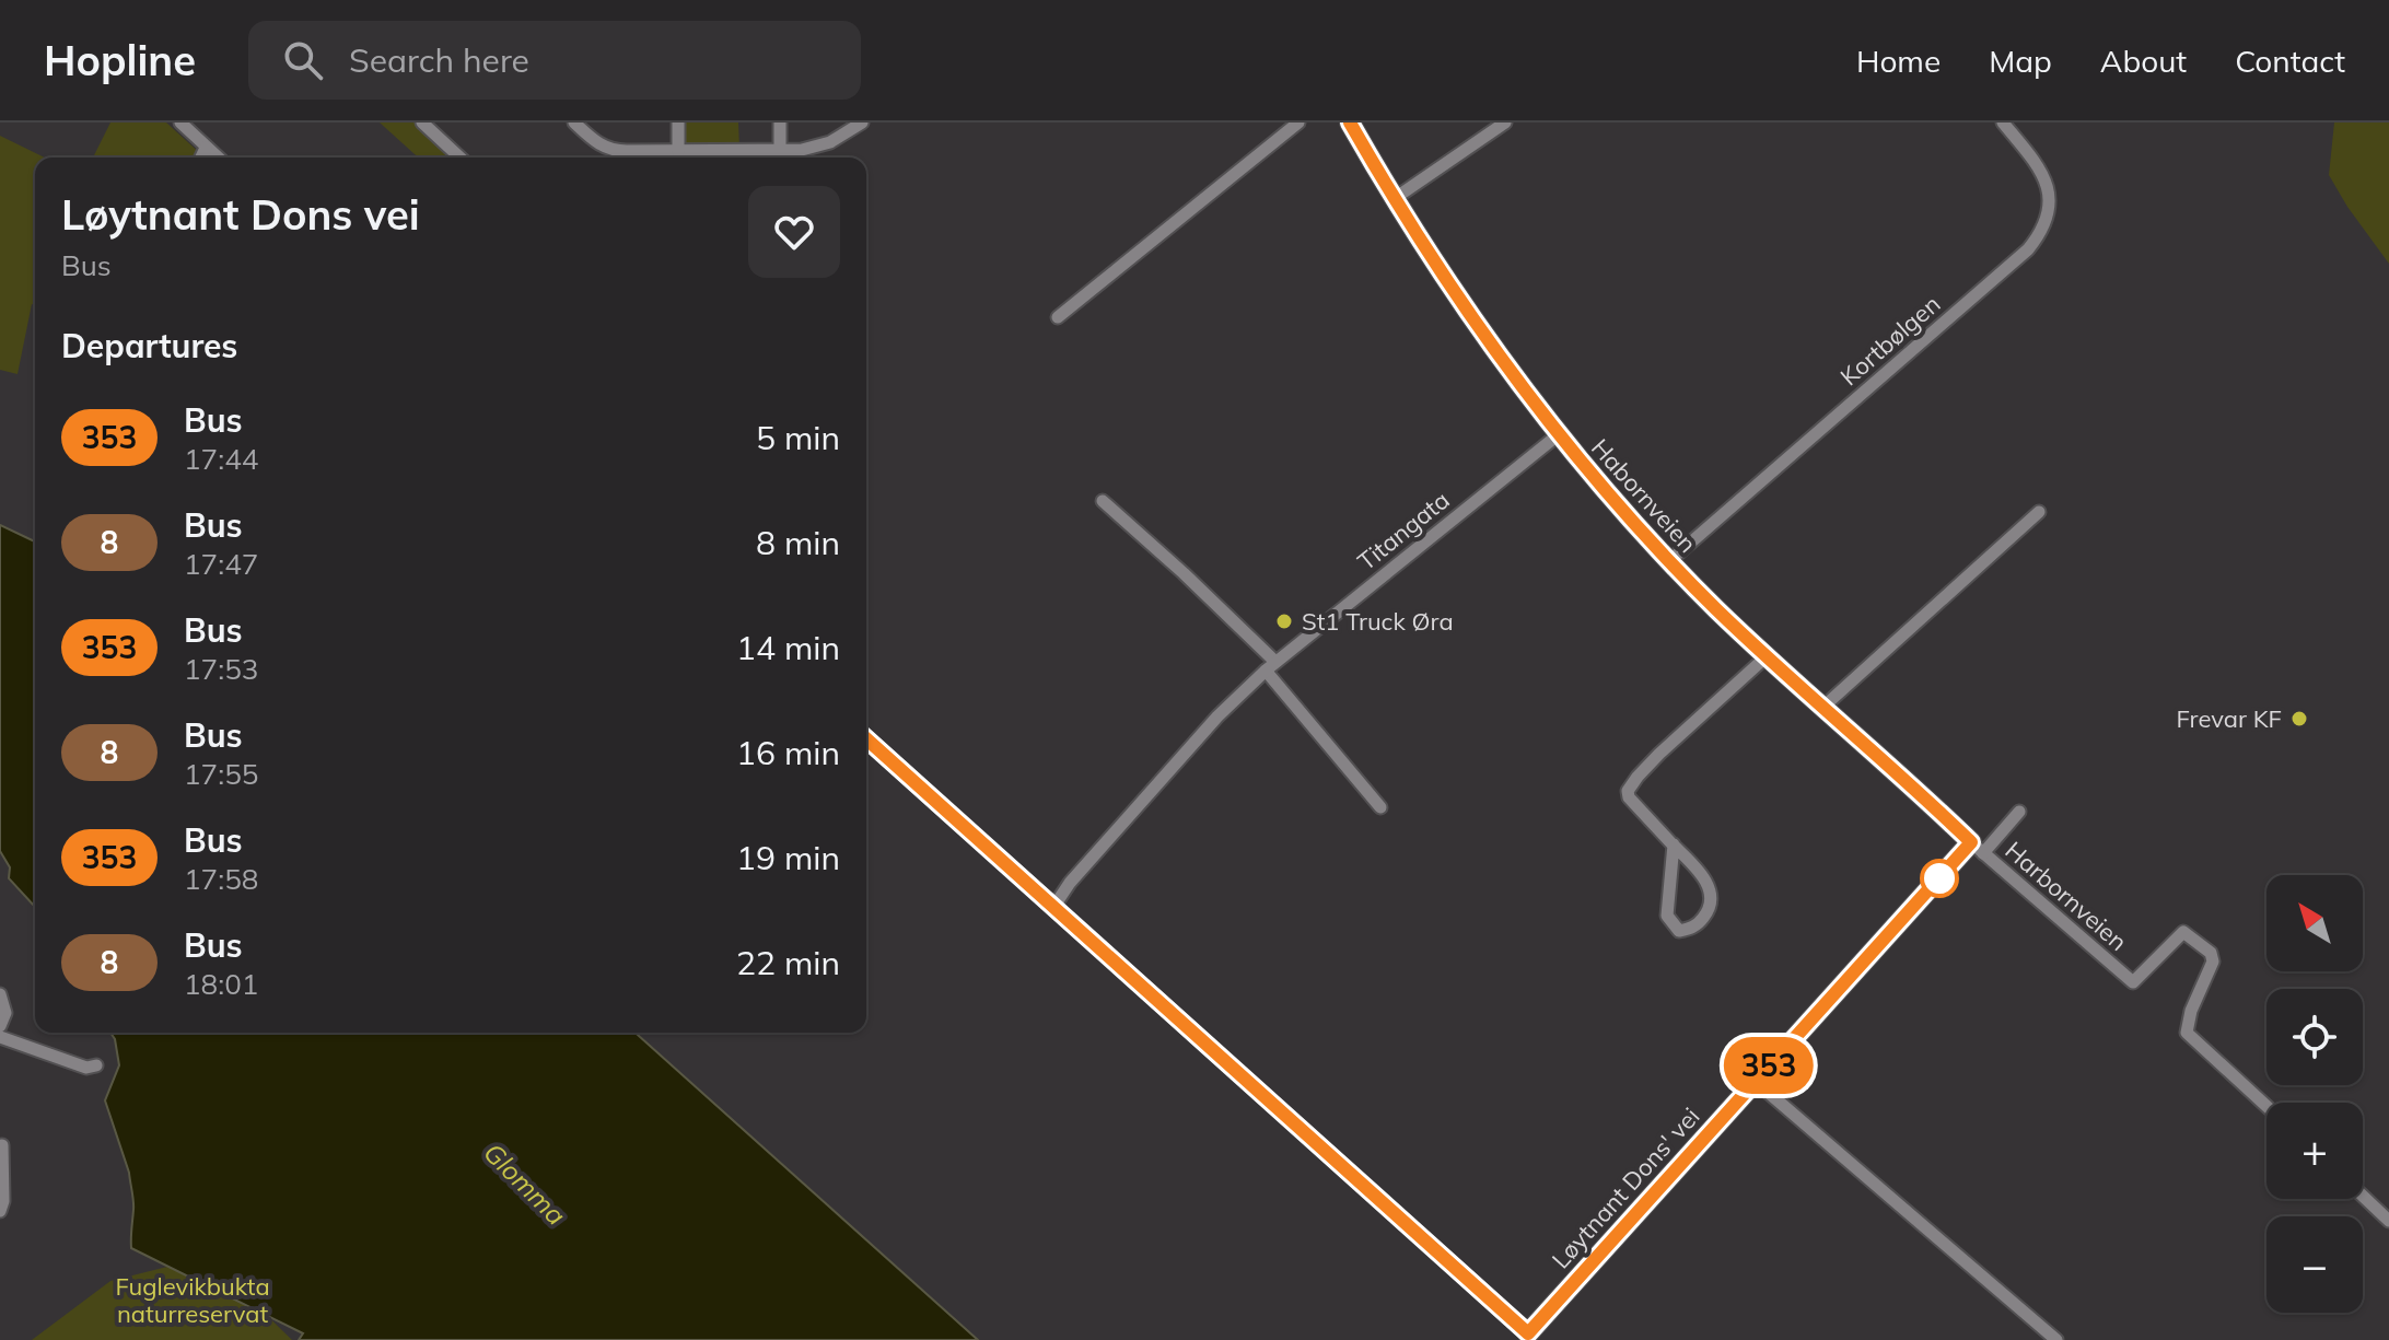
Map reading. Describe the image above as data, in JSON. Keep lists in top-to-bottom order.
{
  "streets": {
    "highway": ["Habornveien", "Løytnant Dons' vei"],
    "street": ["Kortbølgen", "Titangata", "Harbornveien"]
  },
  "crossings": [
    ["Kortbølgen", "Habornveien"],
    ["Habornveien", "Titangata"],
    ["Habornveien", "Harbornveien"],
    ["Habornveien", "Løytnant Dons' vei"],
    ["Harbornveien", "Løytnant Dons' vei"]
  ],
  "water": ["Glomma"],
  "parks": ["Fuglevikbukta naturreservat"],
  "places": ["St1 Truck Øra", "Frevar KF"],
  "lines": ["bus line 353"],
  "north": "top left",
  "page": {
    "header": "Hopline",
    "search": "Search here",
    "nav": [
      "Home",
      "Map",
      "About",
      "Contact"
    ],
    "on_map": "353",
    "heading": [
      ["Løytnant Dons vei", "Bus"],
      "Departures"
    ],
    "list": [
      {
        "mark": "353",
        "name": "Bus",
        "note": "17:44",
        "value": "5 min"
      },
      {
        "mark": "8",
        "name": "Bus",
        "note": "17:47",
        "value": "8 min"
      },
      {
        "mark": "353",
        "name": "Bus",
        "note": "17:53",
        "value": "14 min"
      },
      {
        "mark": "8",
        "name": "Bus",
        "note": "17:55",
        "value": "16 min"
      },
      {
        "mark": "353",
        "name": "Bus",
        "note": "17:58",
        "value": "19 min"
      },
      {
        "mark": "8",
        "name": "Bus",
        "note": "18:01",
        "value": "22 min"
      }
    ],
    "map_buttons": ["+", "−"]
  }
}
